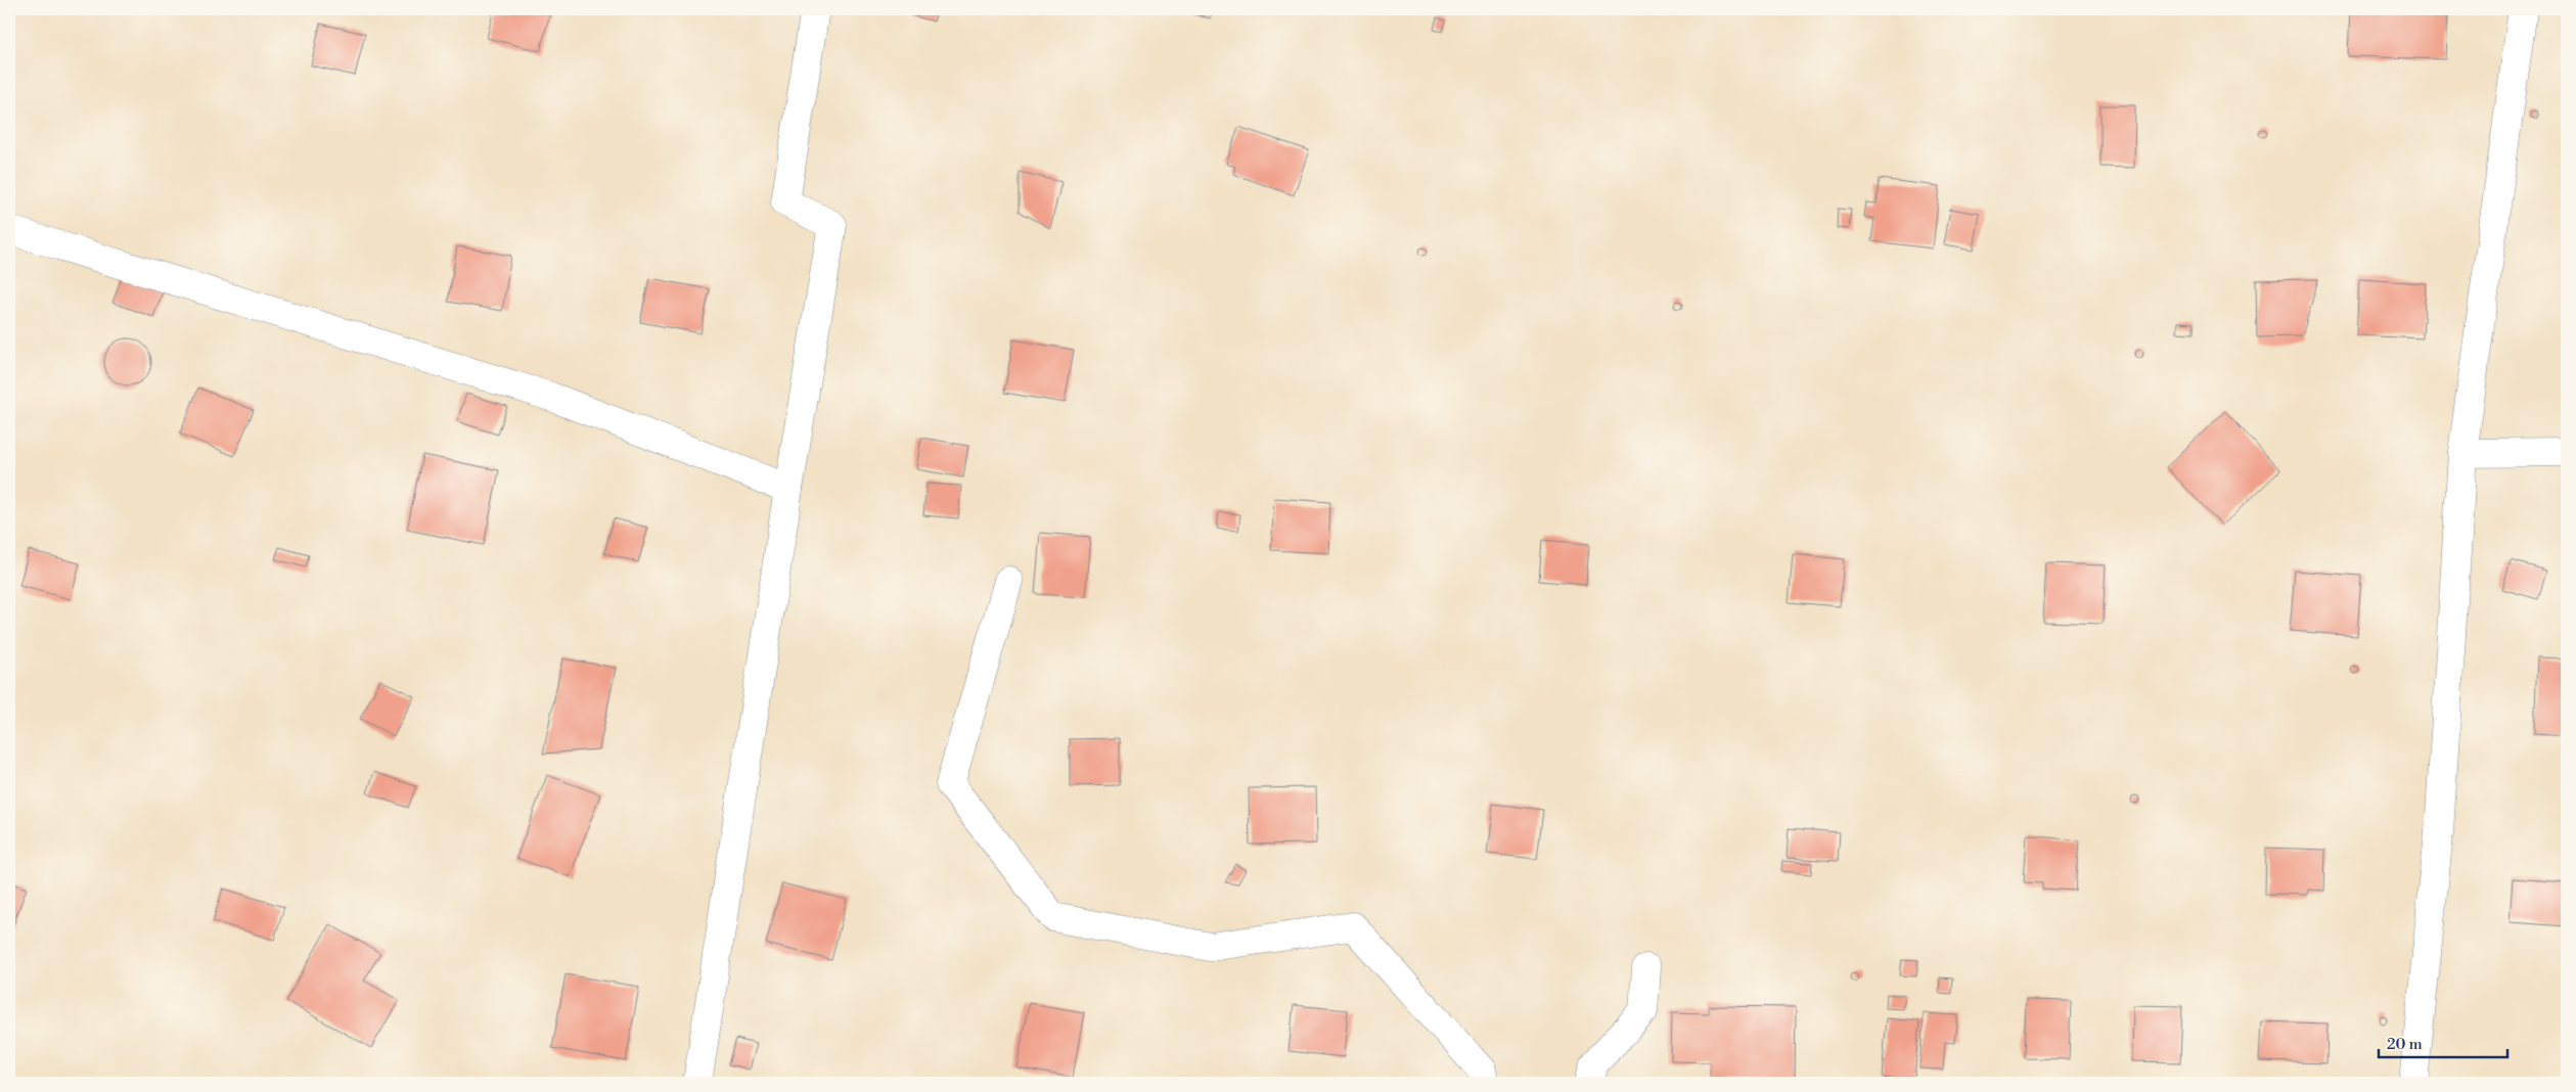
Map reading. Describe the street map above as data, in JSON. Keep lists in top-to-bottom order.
{
  "scale_bar": "20 m"
}
